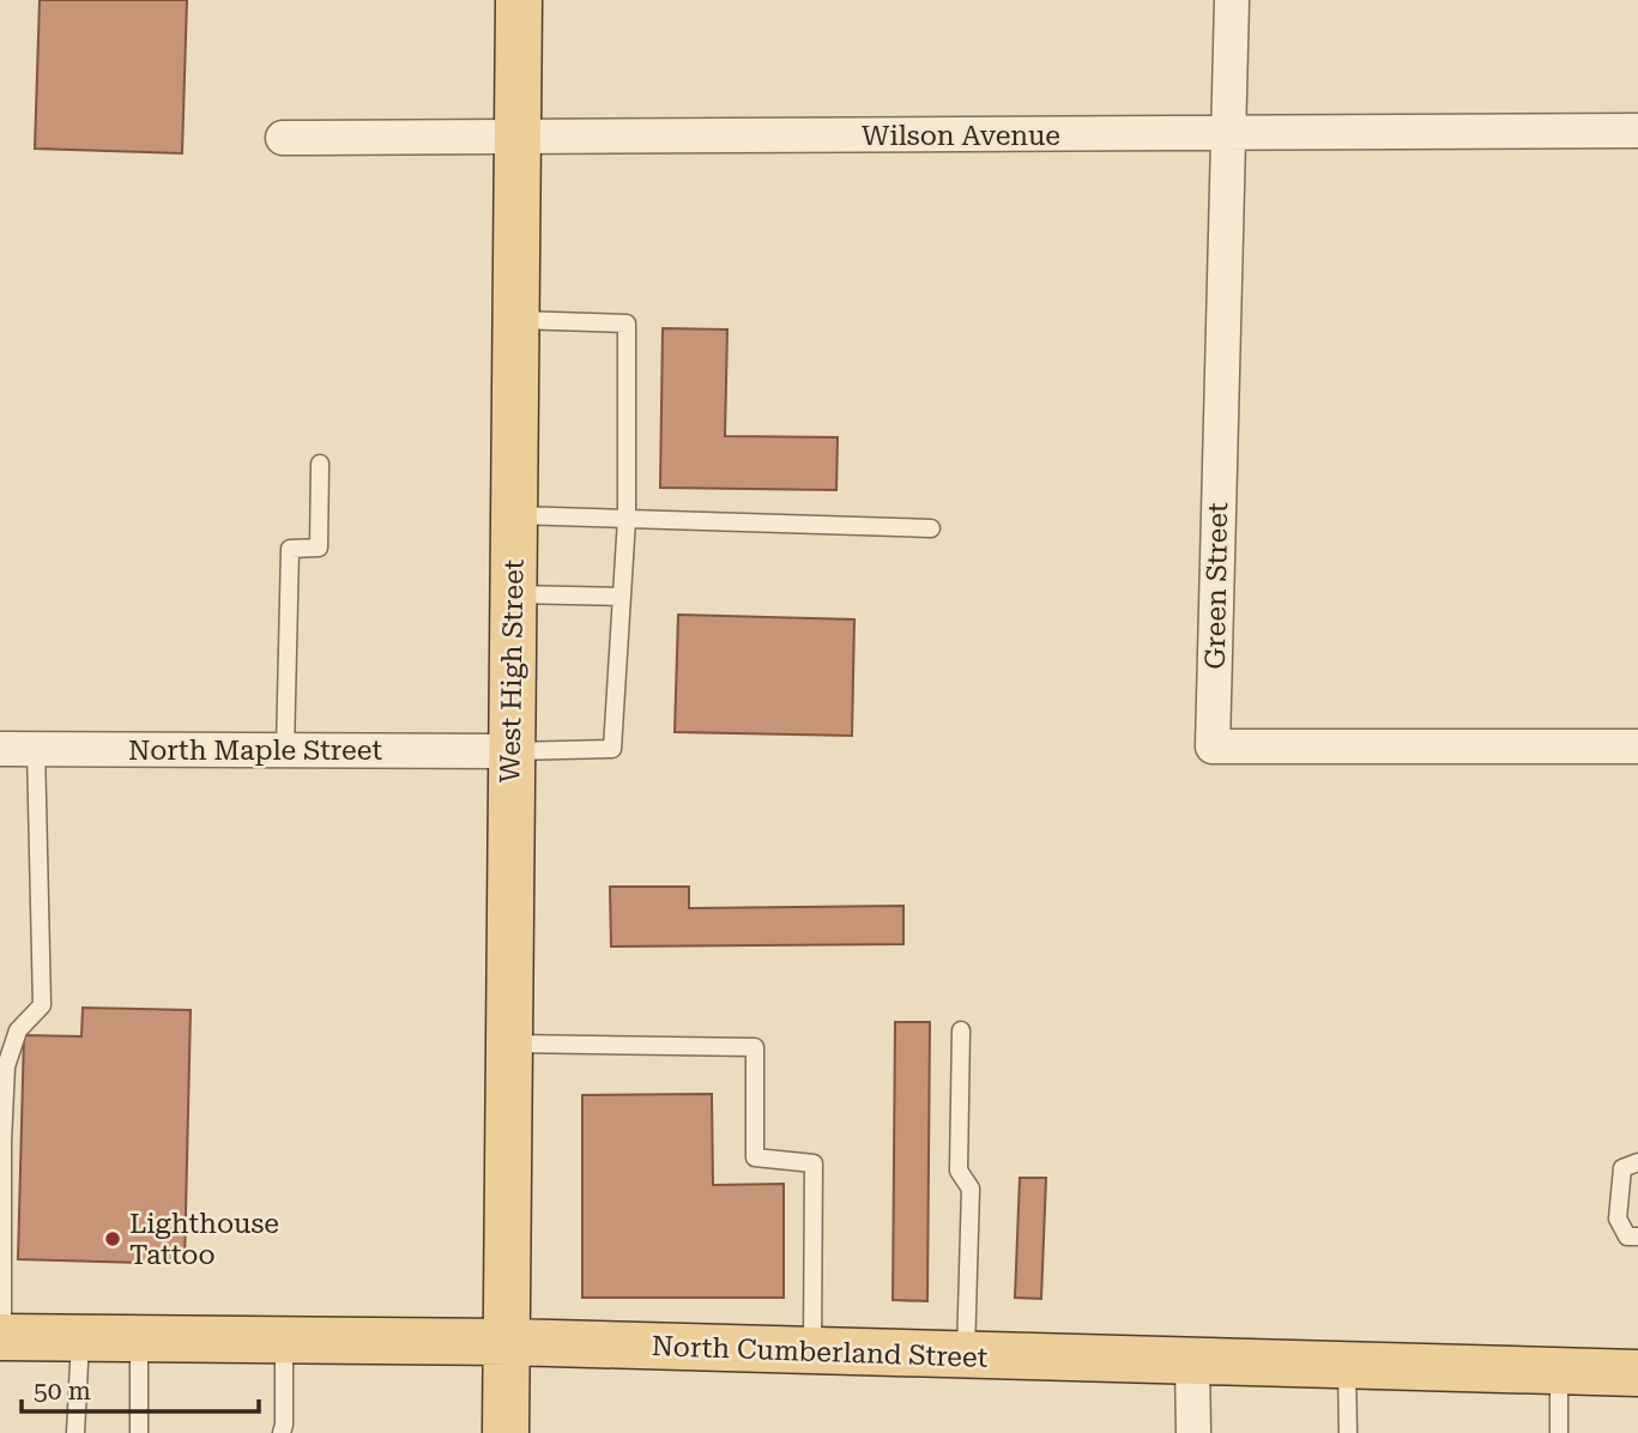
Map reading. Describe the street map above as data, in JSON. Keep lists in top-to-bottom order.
{
  "streets": {
    "main road": ["West High Street", "North Cumberland Street"],
    "street": ["Wilson Avenue", "Green Street", "North Maple Street"]
  },
  "crossings": [
    ["Wilson Avenue", "Green Street"],
    ["Wilson Avenue", "West High Street"],
    ["West High Street", "North Maple Street"],
    ["West High Street", "North Cumberland Street"]
  ],
  "places": ["Lighthouse Tattoo"],
  "scale_bar": "50 m"
}
